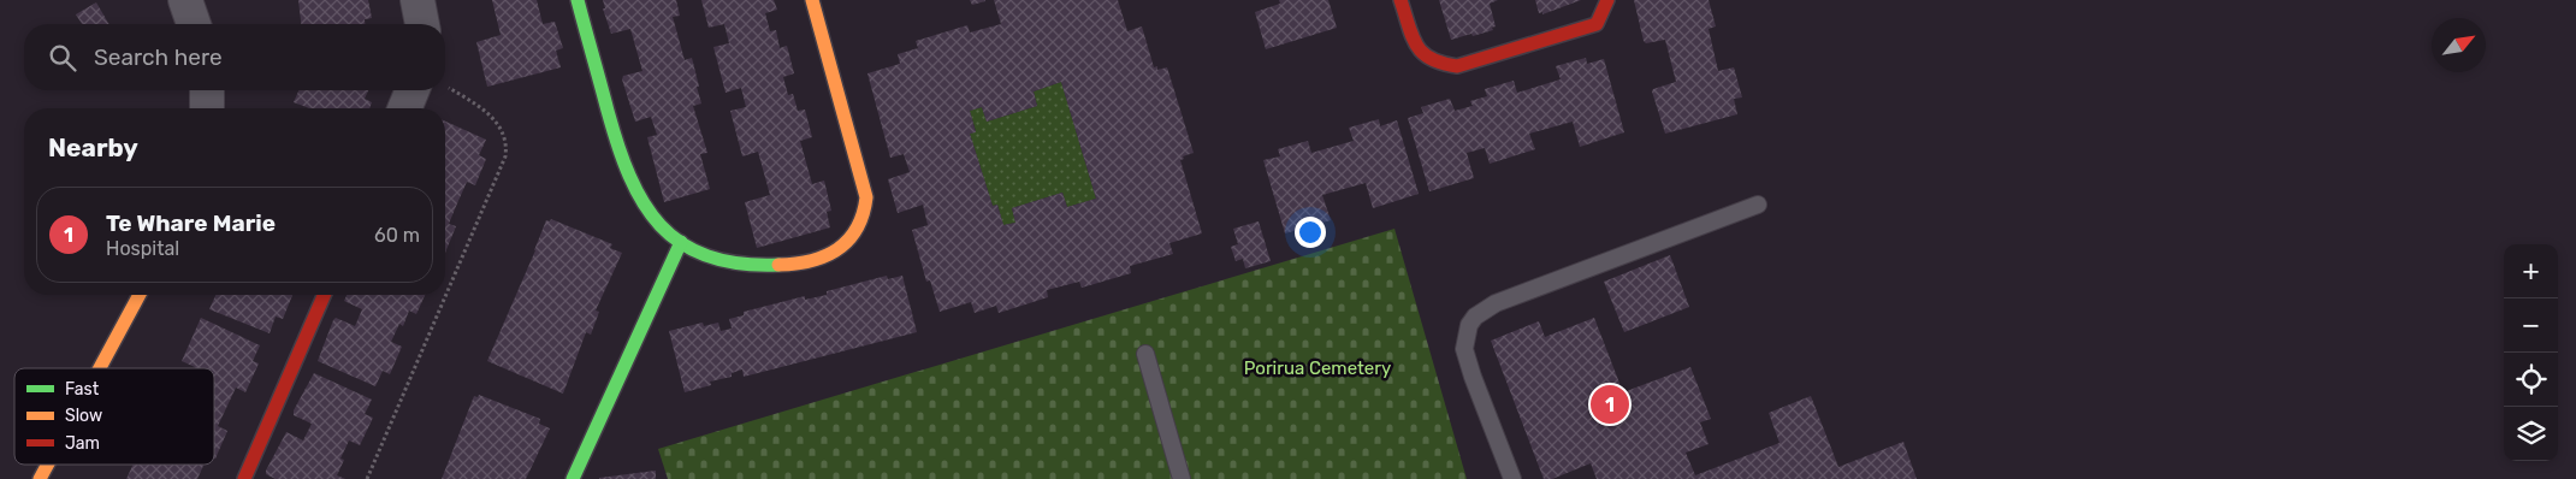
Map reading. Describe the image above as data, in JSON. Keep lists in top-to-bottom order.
{
  "parks": ["Porirua Cemetery"],
  "legend": ["Fast", "Slow", "Jam"],
  "north": "top right",
  "page": {
    "search": "Search here",
    "heading": "Nearby",
    "list": [
      {
        "mark": "1",
        "name": "Te Whare Marie",
        "note": "Hospital",
        "value": "60 m"
      }
    ],
    "map_buttons": ["+", "−"],
    "pins": "1"
  }
}
